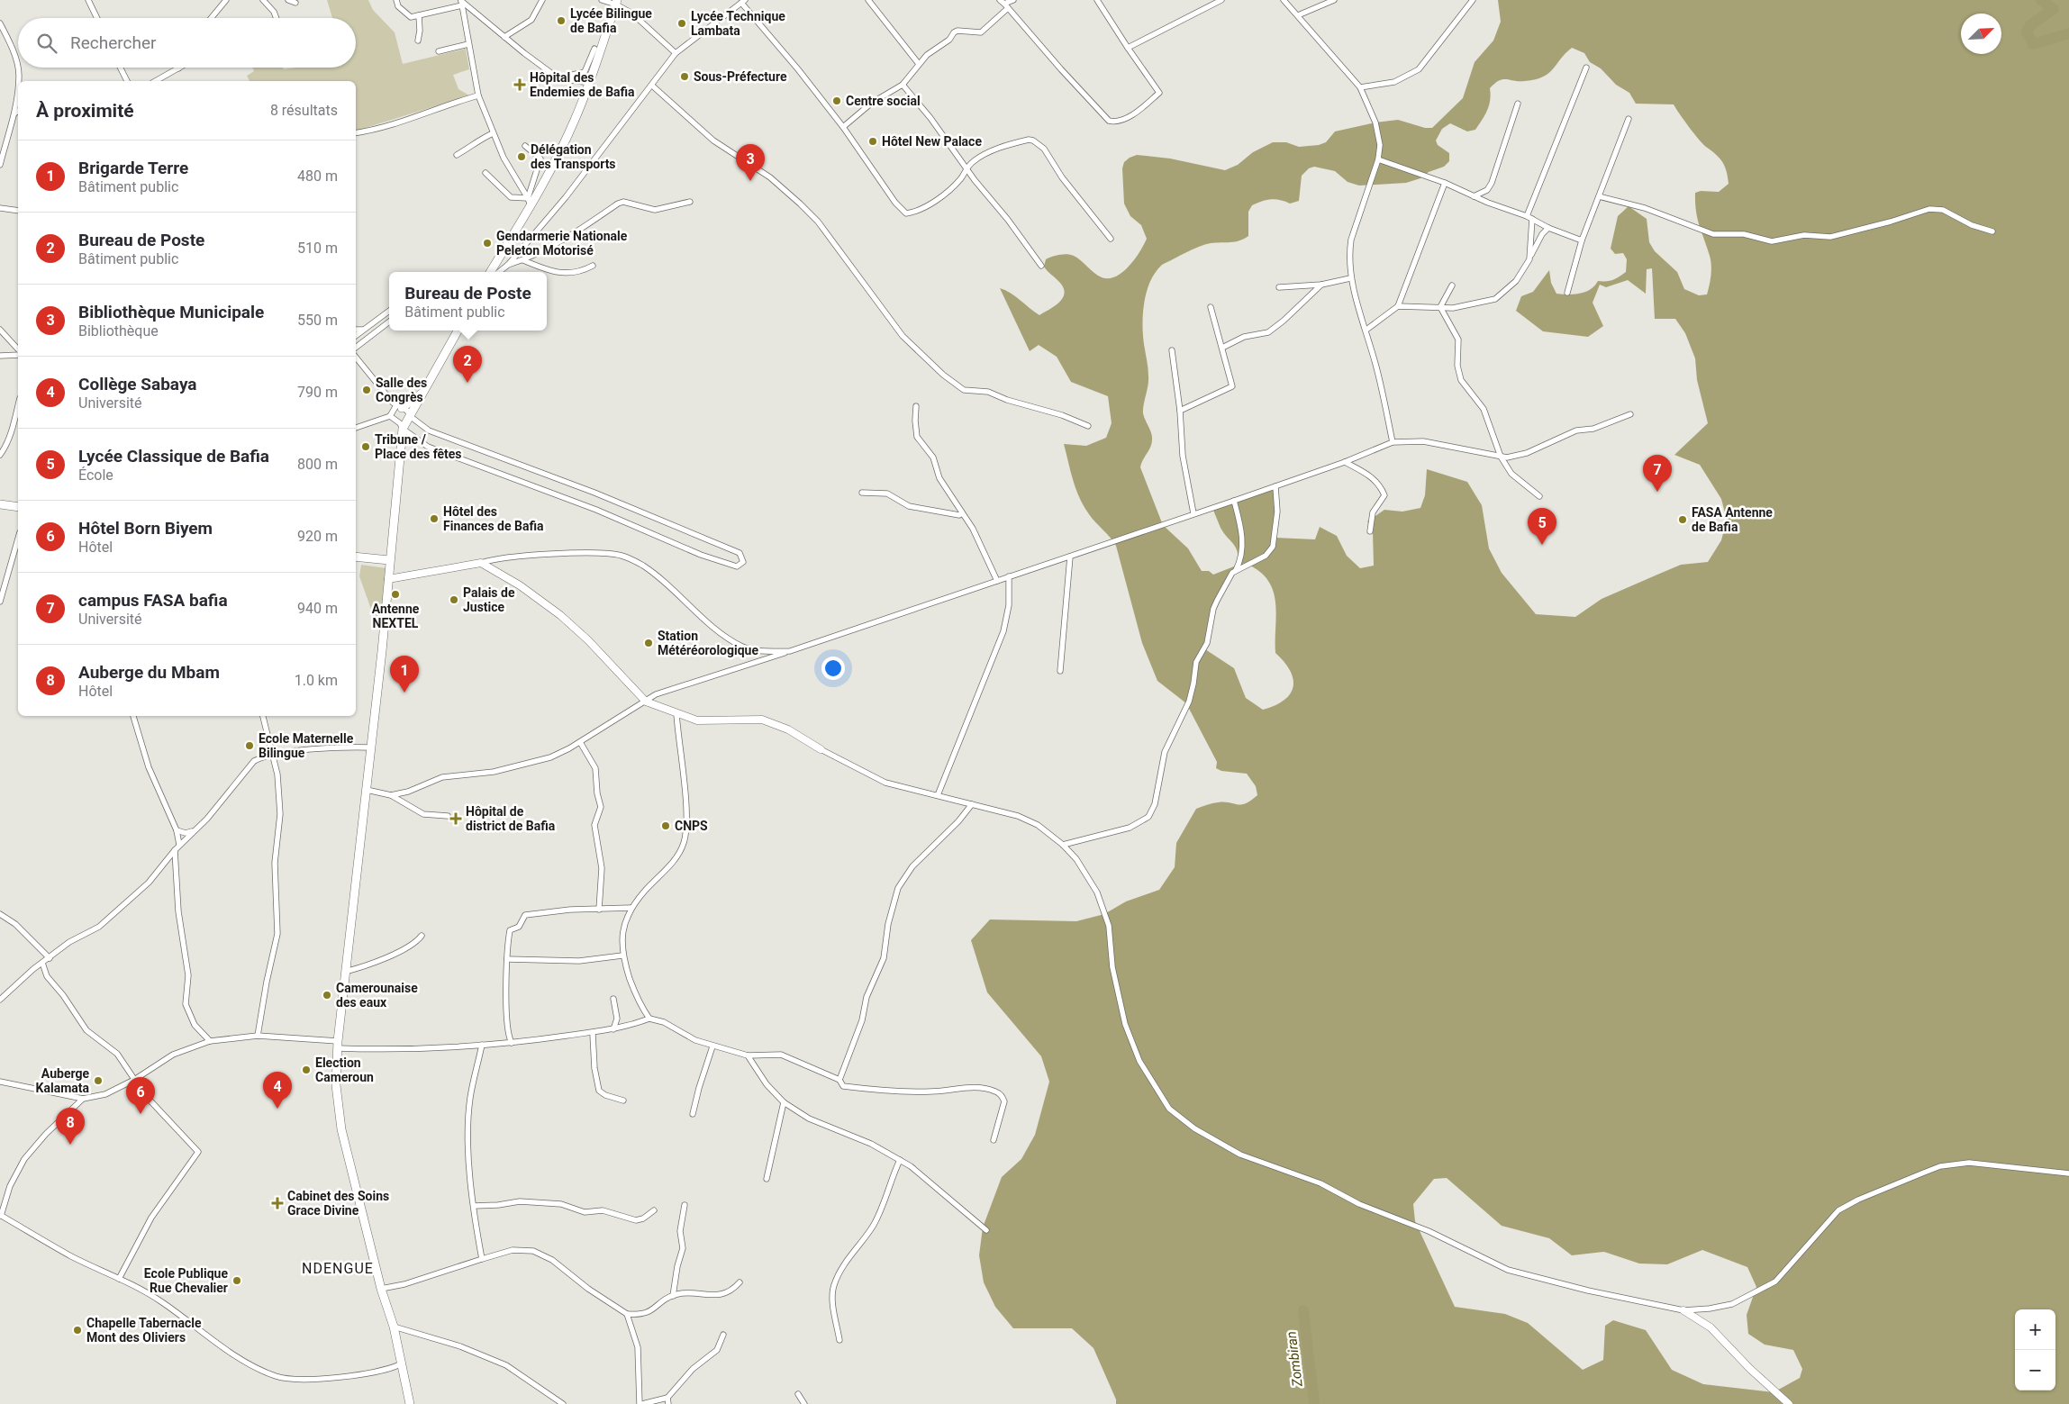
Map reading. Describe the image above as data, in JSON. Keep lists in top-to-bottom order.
{
  "districts": ["NDENGUE"],
  "water": ["Zombiran"],
  "places": {
    "other": [
      "Lycée Bilingue de Bafia",
      "Lycée Technique Lambata",
      "Sous-Préfecture",
      "Centre social",
      "Hôtel New Palace",
      "Délégation des Transports",
      "Gendarmerie Nationale Peleton Motorisé",
      "Salle des Congrès",
      "Tribune / Place des fêtes",
      "Hôtel des Finances de Bafia",
      "FASA Antenne de Bafia",
      "Antenne NEXTEL",
      "Palais de Justice",
      "Station Météréorologique",
      "Ecole Maternelle Bilingue",
      "CNPS",
      "Camerounaise des eaux",
      "Election Cameroun",
      "Auberge Kalamata",
      "Ecole Publique Rue Chevalier",
      "Chapelle Tabernacle Mont des Oliviers"
    ],
    "health": ["Hôpital des Endemies de Bafia", "Hôpital de district de Bafia", "Cabinet des Soins Grace Divine"]
  },
  "north": "top right",
  "page": {
    "search": "Rechercher",
    "heading": ["À proximité", "8 résultats"],
    "list": [
      {
        "mark": "1",
        "name": "Brigarde Terre",
        "note": "Bâtiment public",
        "value": "480 m"
      },
      {
        "mark": "2",
        "name": "Bureau de Poste",
        "note": "Bâtiment public",
        "value": "510 m"
      },
      {
        "mark": "3",
        "name": "Bibliothèque Municipale",
        "note": "Bibliothèque",
        "value": "550 m"
      },
      {
        "mark": "4",
        "name": "Collège Sabaya",
        "note": "Université",
        "value": "790 m"
      },
      {
        "mark": "5",
        "name": "Lycée Classique de Bafia",
        "note": "École",
        "value": "800 m"
      },
      {
        "mark": "6",
        "name": "Hôtel Born Biyem",
        "note": "Hôtel",
        "value": "920 m"
      },
      {
        "mark": "7",
        "name": "campus FASA bafia",
        "note": "Université",
        "value": "940 m"
      },
      {
        "mark": "8",
        "name": "Auberge du Mbam",
        "note": "Hôtel",
        "value": "1.0 km"
      }
    ],
    "pins": [
      "3",
      "2",
      "7",
      "5",
      "1",
      "4",
      "6",
      "8"
    ],
    "popup": ["Bureau de Poste", "Bâtiment public"],
    "map_buttons": ["+", "−"]
  }
}
